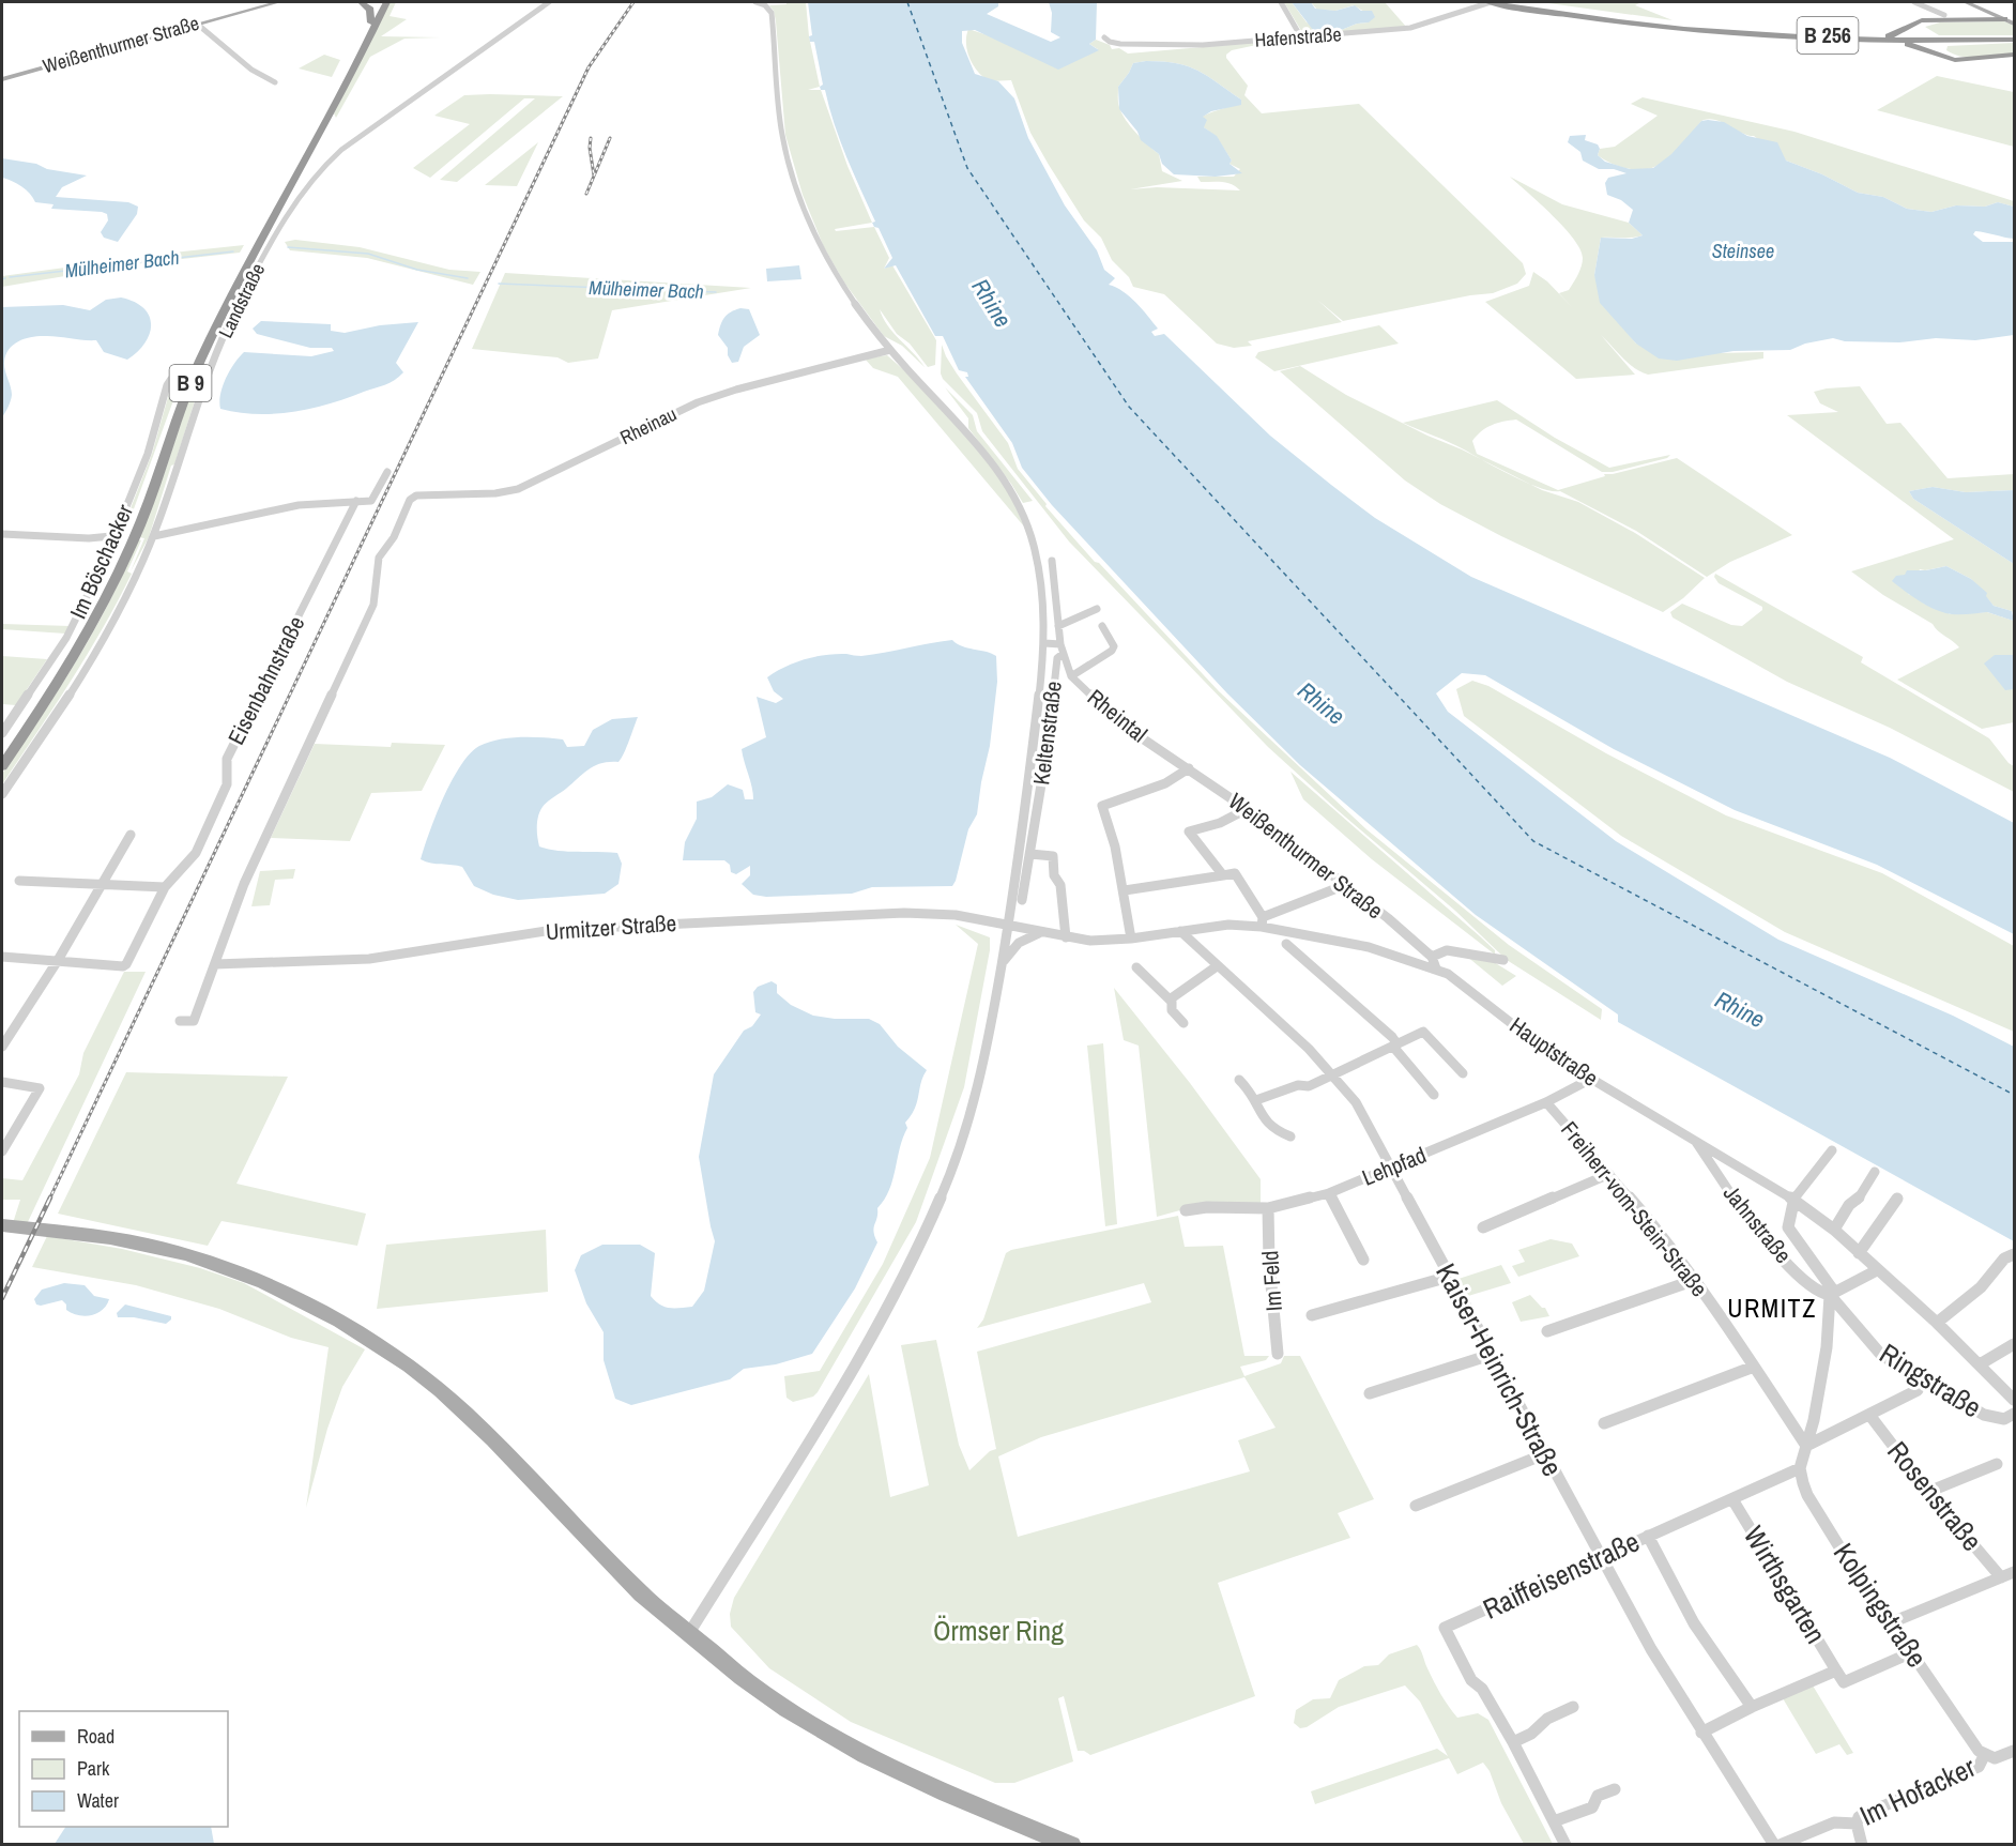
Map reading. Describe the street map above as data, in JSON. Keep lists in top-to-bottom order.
{
  "streets": {
    "highway": ["B 256", "B 9"],
    "main road": ["Weißenthurmer Straße"],
    "street": [
      "Hafenstraße",
      "Landstraße",
      "Rheinau",
      "Im Böschacker",
      "Eisenbahnstraße",
      "Rheintal",
      "Keltenstraße",
      "Urmitzer Straße",
      "Hauptstraße",
      "Lehpfad",
      "Freiherr-vom-Stein-Straße",
      "Jahnstraße",
      "Im Feld",
      "Kaiser-Heinrich-Straße",
      "Ringstraße",
      "Rosenstraße",
      "Raiffeisenstraße",
      "Wirthsgarten",
      "Kolpingstraße",
      "Im Hofacker"
    ]
  },
  "crossings": [
    ["B 256", "Hafenstraße"],
    ["Weißenthurmer Straße", "Rheintal"],
    ["Rheinau", "Urmitzer Straße"],
    ["Rheintal", "Keltenstraße"],
    ["Urmitzer Straße", "Hauptstraße"],
    ["Hauptstraße", "Lehpfad"],
    ["Hauptstraße", "Jahnstraße"],
    ["Hauptstraße", "Kaiser-Heinrich-Straße"],
    ["Lehpfad", "Freiherr-vom-Stein-Straße"],
    ["Lehpfad", "Im Feld"],
    ["Lehpfad", "Kaiser-Heinrich-Straße"],
    ["Jahnstraße", "Ringstraße"],
    ["Kaiser-Heinrich-Straße", "Raiffeisenstraße"],
    ["Raiffeisenstraße", "Wirthsgarten"],
    ["Raiffeisenstraße", "Kolpingstraße"],
    ["Kolpingstraße", "Im Hofacker"]
  ],
  "districts": ["URMITZ"],
  "water": ["Steinsee", "Mülheimer Bach", "Rhine"],
  "parks": ["Örmser Ring"],
  "legend": ["Road", "Park", "Water"]
}
